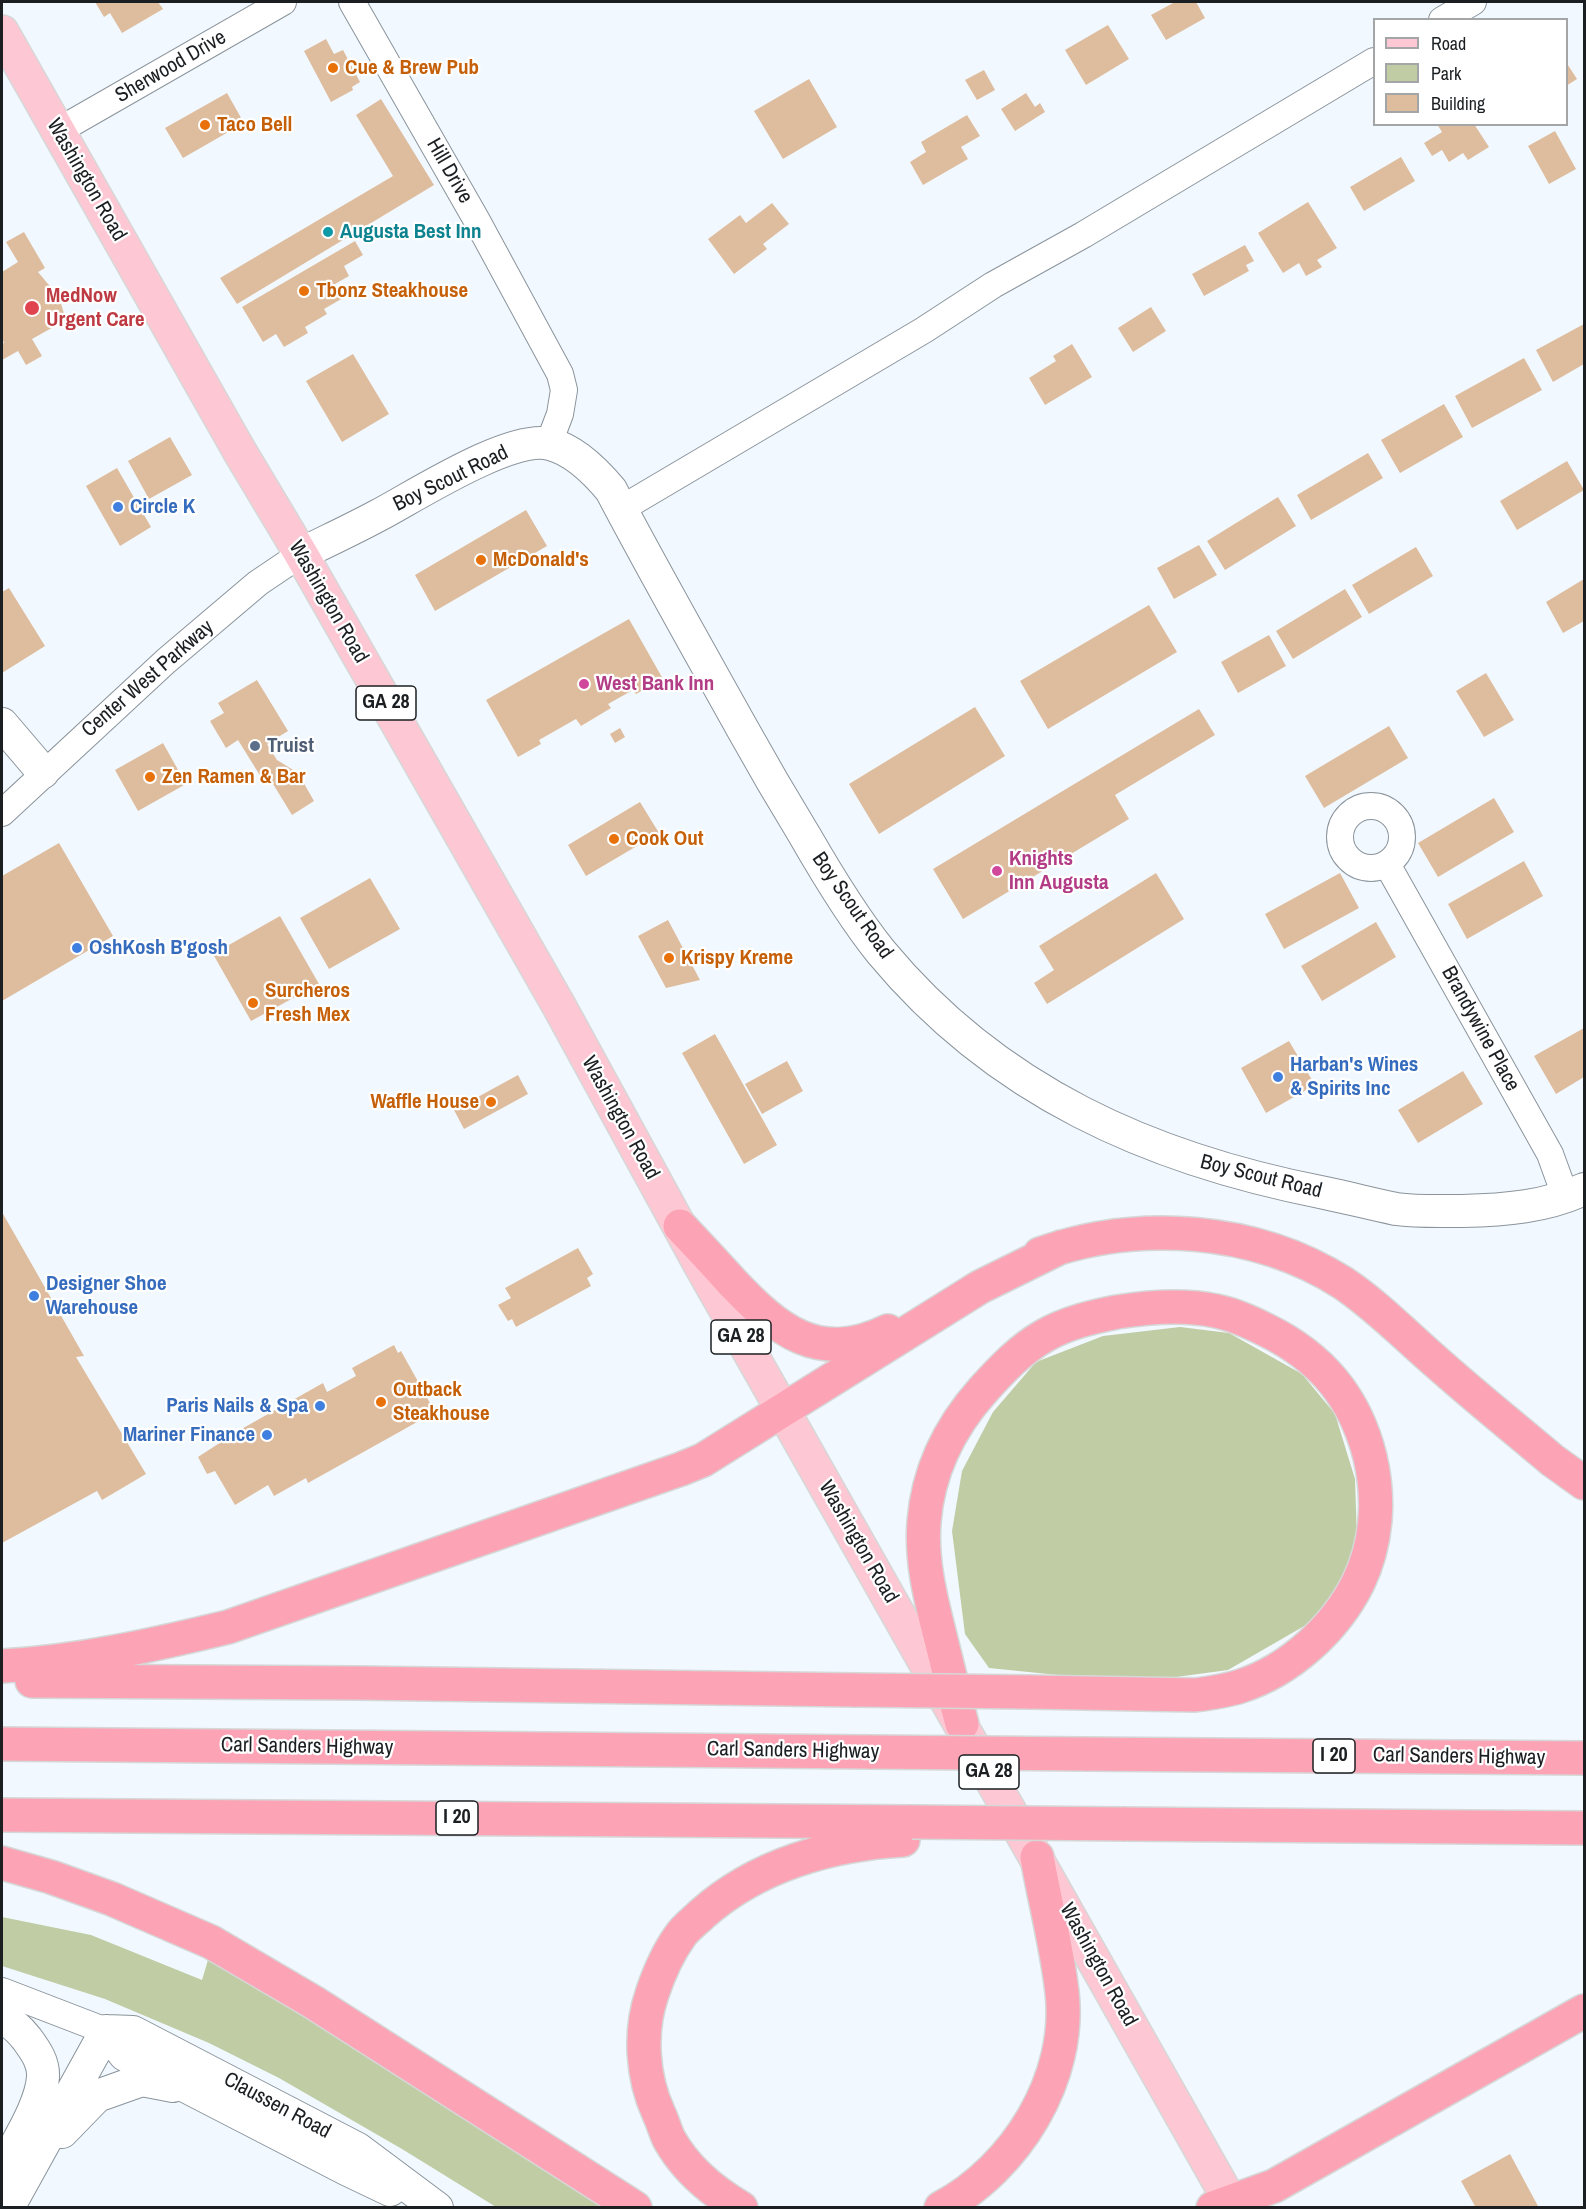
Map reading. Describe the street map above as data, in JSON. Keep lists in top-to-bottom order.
{
  "streets": {
    "highway": ["Carl Sanders Highway", "I 20"],
    "main road": ["Washington Road", "GA 28"],
    "street": [
      "Sherwood Drive",
      "Hill Drive",
      "Boy Scout Road",
      "Center West Parkway",
      "Brandywine Place",
      "Claussen Road"
    ]
  },
  "crossings": [
    ["Sherwood Drive", "Washington Road"],
    ["Hill Drive", "Boy Scout Road"],
    ["Washington Road", "Boy Scout Road"],
    ["Washington Road", "Center West Parkway"],
    ["Boy Scout Road", "Center West Parkway"],
    ["Boy Scout Road", "Brandywine Place"]
  ],
  "places": [
    "Cue & Brew Pub",
    "Taco Bell",
    "Augusta Best Inn",
    "Tbonz Steakhouse",
    "MedNow Urgent Care",
    "Circle K",
    "McDonald's",
    "West Bank Inn",
    "Truist",
    "Zen Ramen & Bar",
    "Cook Out",
    "Knights Inn Augusta",
    "OshKosh B'gosh",
    "Krispy Kreme",
    "Surcheros Fresh Mex",
    "Harban's Wines & Spirits Inc",
    "Waffle House",
    "Designer Shoe Warehouse",
    "Outback Steakhouse",
    "Paris Nails & Spa",
    "Mariner Finance"
  ],
  "legend": ["Road", "Park", "Building"]
}
